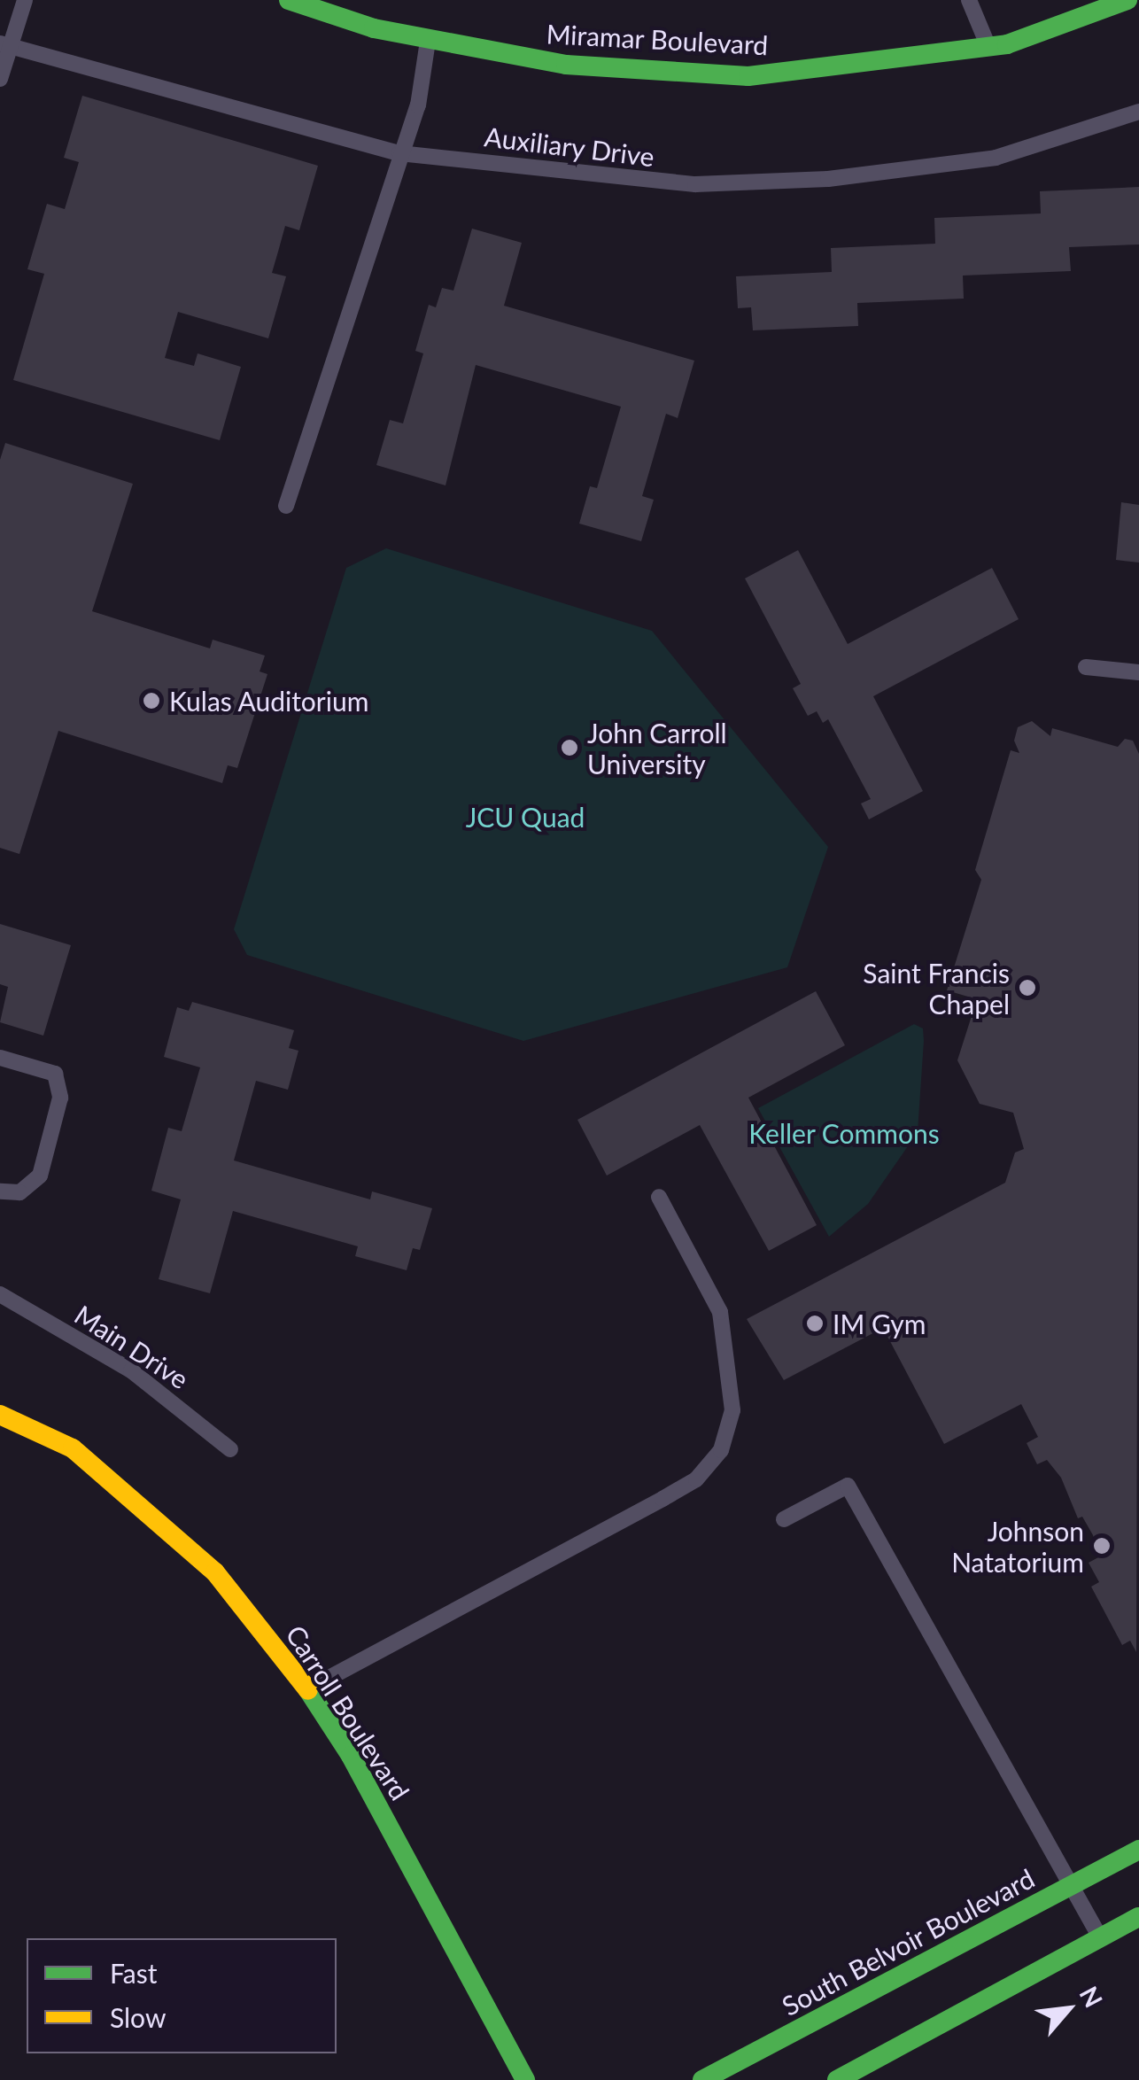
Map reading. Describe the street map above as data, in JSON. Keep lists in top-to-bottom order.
{
  "streets": {
    "street": ["Miramar Boulevard", "Carroll Boulevard", "South Belvoir Boulevard"],
    "lane": ["Auxiliary Drive", "Main Drive"]
  },
  "parks": ["JCU Quad", "Keller Commons"],
  "places": [
    "Kulas Auditorium",
    "John Carroll University",
    "Saint Francis Chapel",
    "IM Gym",
    "Johnson Natatorium"
  ],
  "legend": ["Fast", "Slow"],
  "north": "top right"
}
